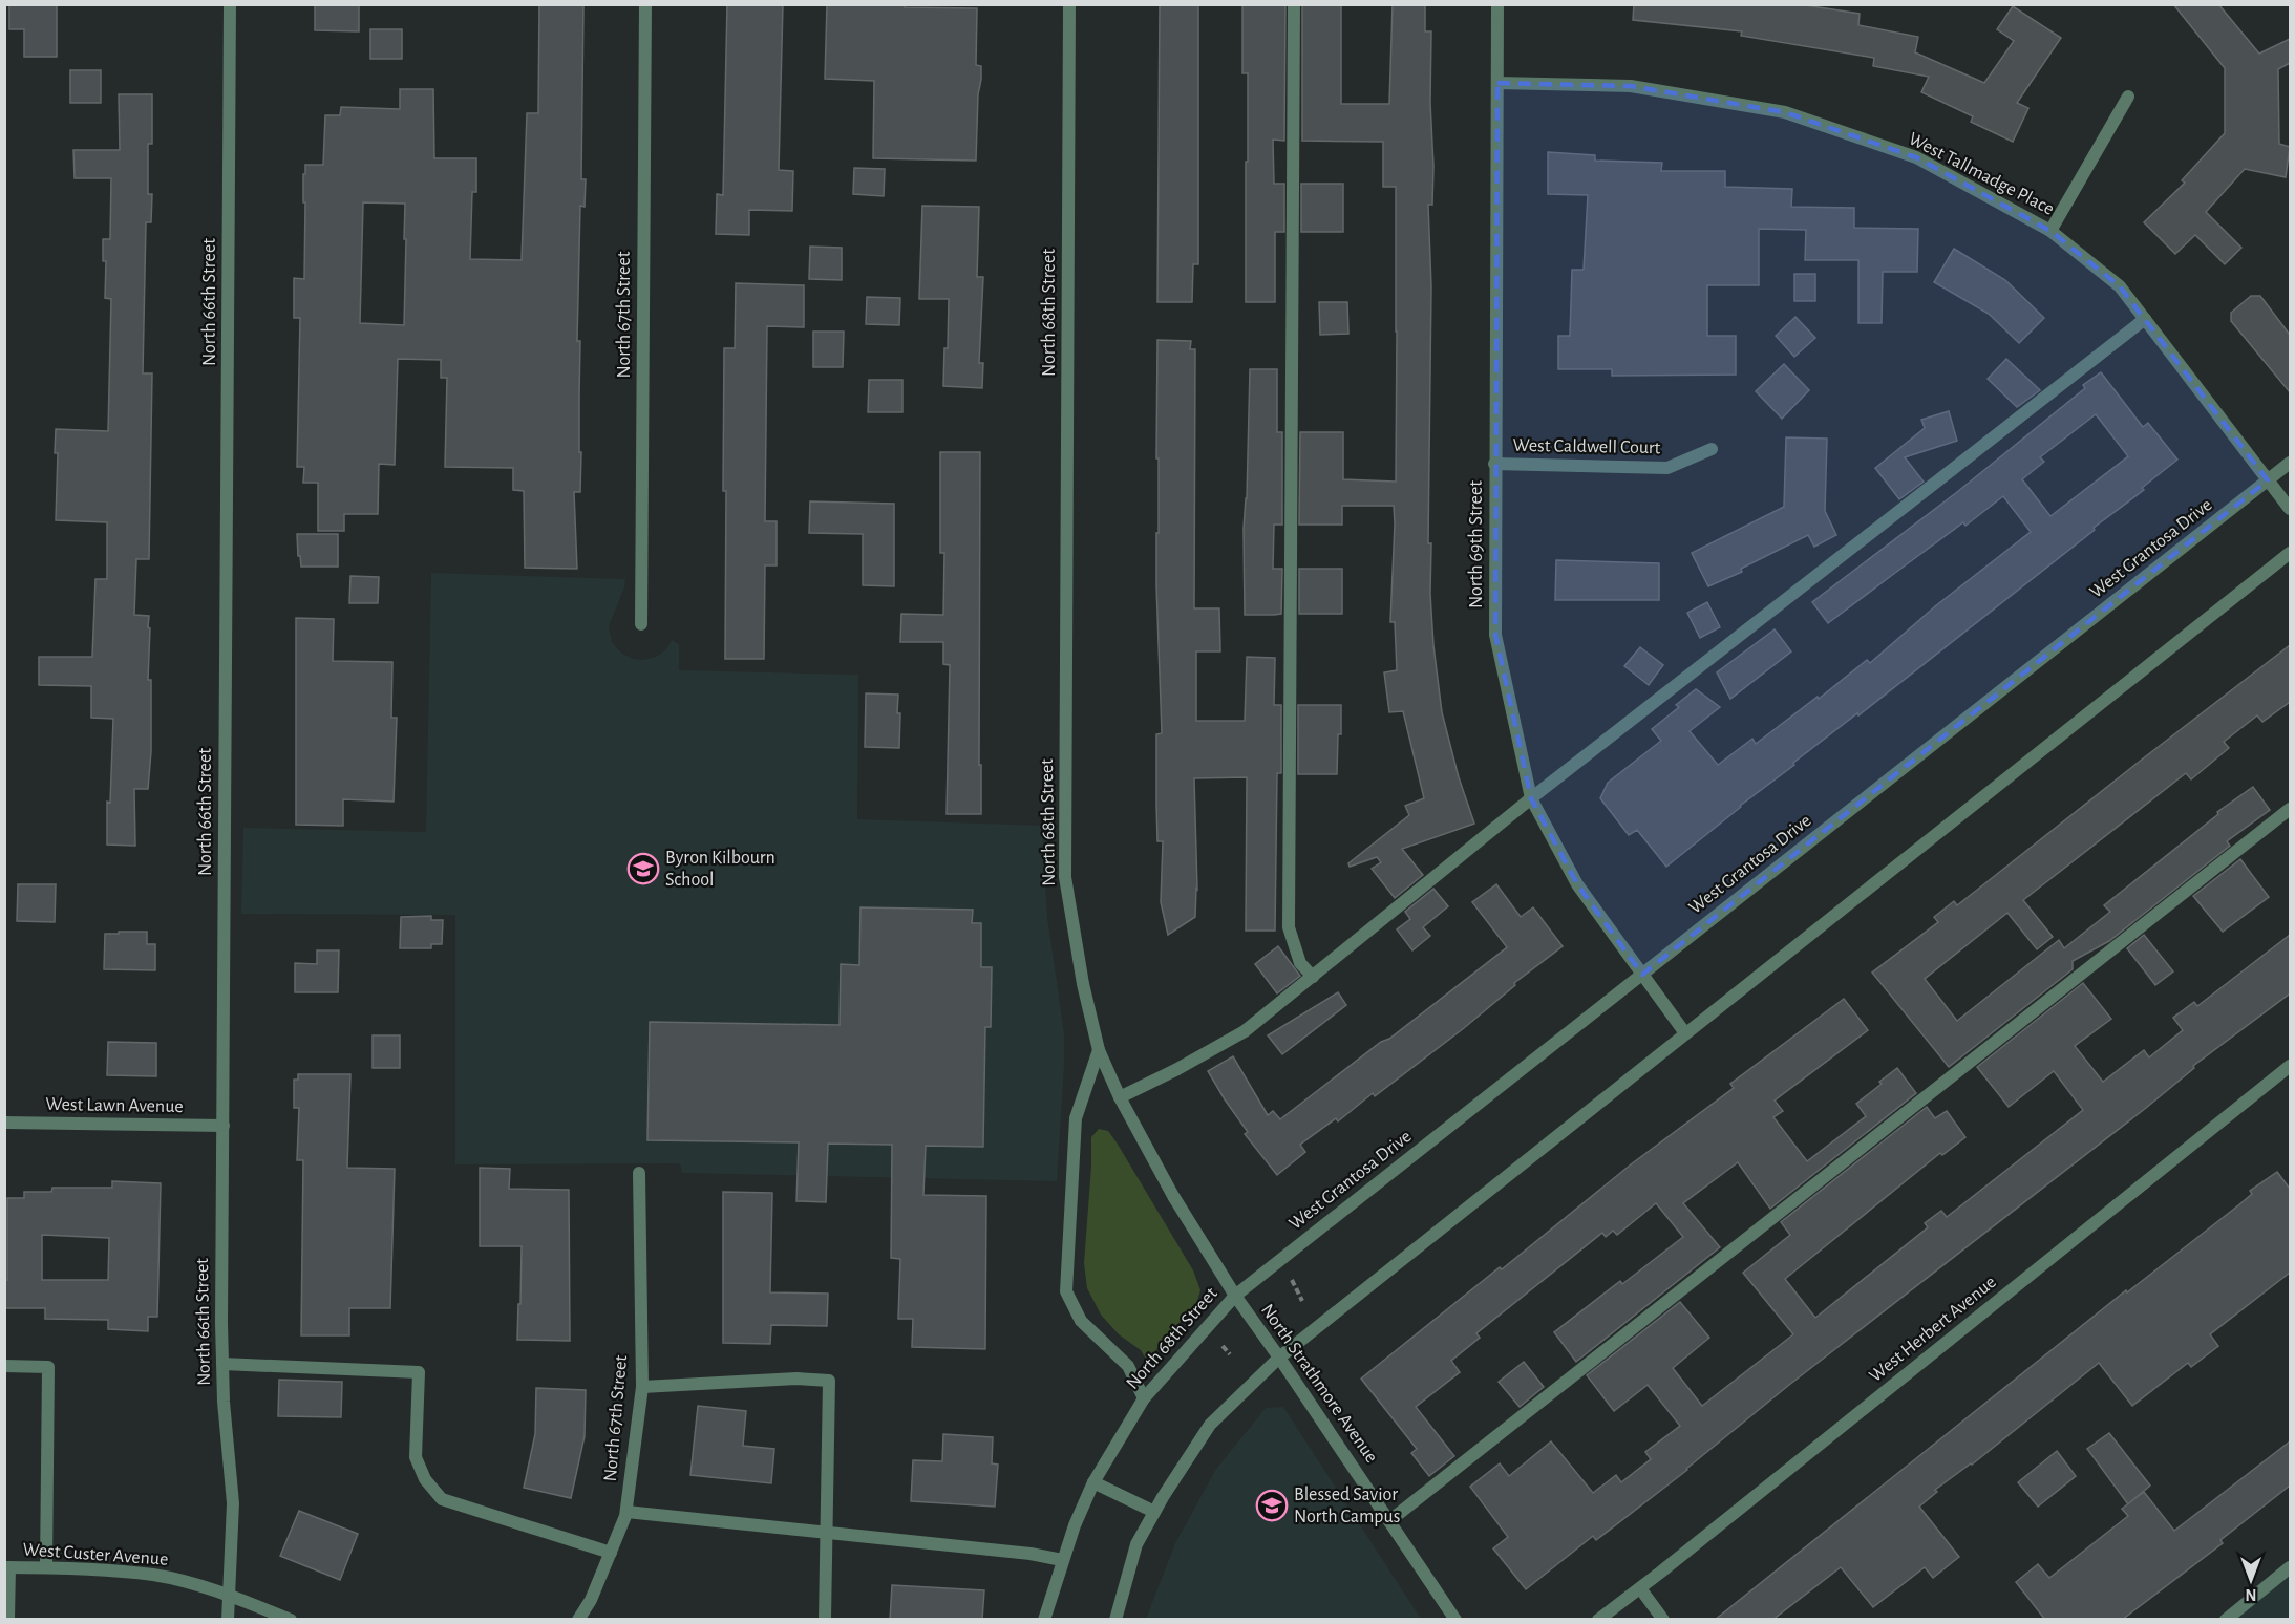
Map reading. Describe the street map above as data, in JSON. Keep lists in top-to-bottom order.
{
  "streets": {
    "street": [
      "West Tallmadge Place",
      "North 66th Street",
      "North 68th Street",
      "North 67th Street",
      "West Caldwell Court",
      "North 69th Street",
      "West Grantosa Drive",
      "West Lawn Avenue",
      "West Herbert Avenue",
      "North Strathmore Avenue",
      "West Custer Avenue"
    ]
  },
  "crossings": [
    ["West Tallmadge Place", "North 69th Street"],
    ["West Tallmadge Place", "West Grantosa Drive"],
    ["North 66th Street", "West Lawn Avenue"],
    ["North 66th Street", "West Custer Avenue"],
    ["North 68th Street", "West Grantosa Drive"],
    ["North 68th Street", "North Strathmore Avenue"],
    ["West Caldwell Court", "North 69th Street"],
    ["North 69th Street", "West Grantosa Drive"],
    ["West Grantosa Drive", "North Strathmore Avenue"]
  ],
  "places": {
    "school or university": ["Byron Kilbourn School", "Blessed Savior North Campus"]
  },
  "north": "bottom"
}
